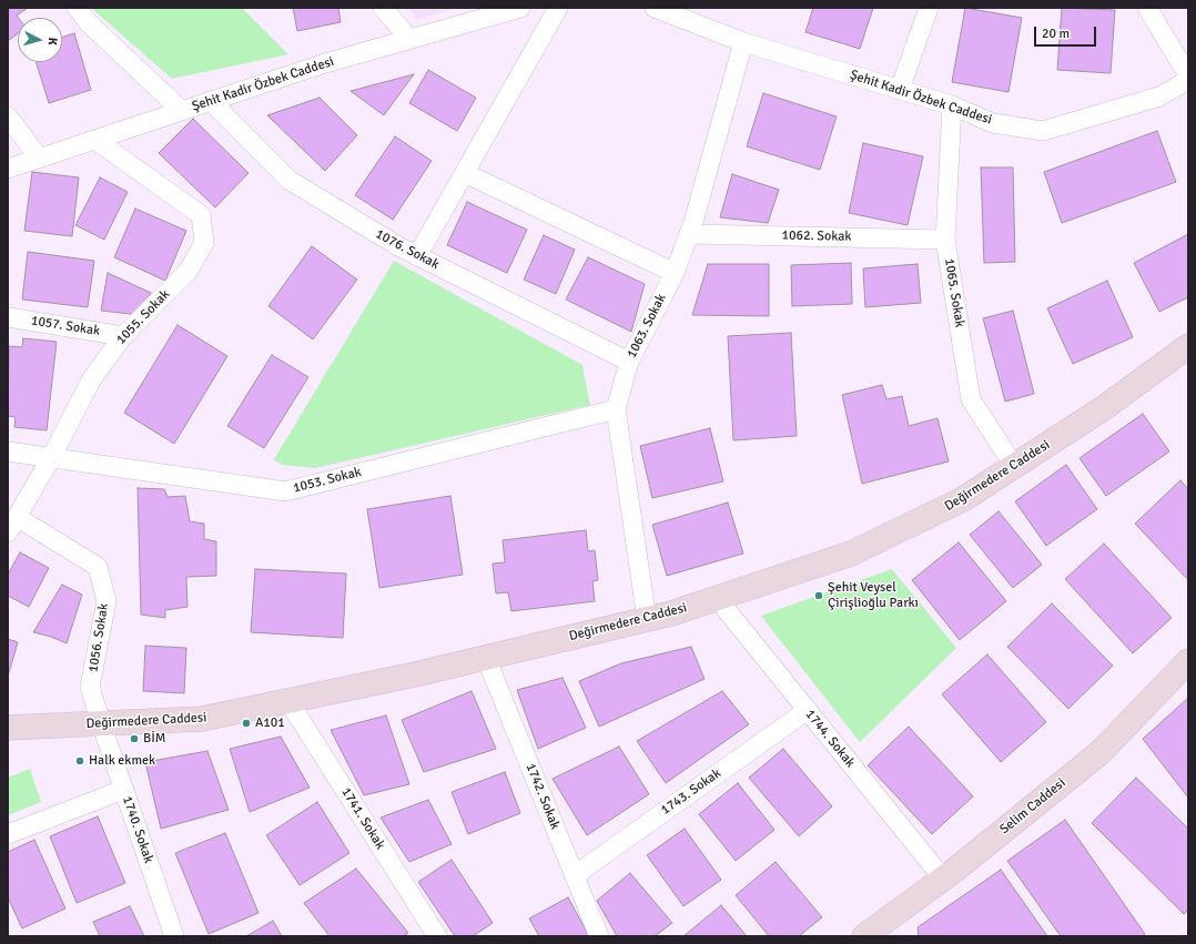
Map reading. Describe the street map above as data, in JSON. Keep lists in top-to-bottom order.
{
  "streets": {
    "street": [
      "Şehit Kadir Özbek Caddesi",
      "1062. Sokak",
      "1076. Sokak",
      "1065. Sokak",
      "1055. Sokak",
      "1057. Sokak",
      "1063. Sokak",
      "Değirmedere Caddesi",
      "1053. Sokak",
      "1056. Sokak",
      "1744. Sokak",
      "1743. Sokak",
      "1742. Sokak",
      "Selim Caddesi",
      "1741. Sokak",
      "1740. Sokak"
    ]
  },
  "crossings": [
    ["Şehit Kadir Özbek Caddesi", "1076. Sokak"],
    ["Şehit Kadir Özbek Caddesi", "1065. Sokak"],
    ["Şehit Kadir Özbek Caddesi", "1055. Sokak"],
    ["Şehit Kadir Özbek Caddesi", "1063. Sokak"],
    ["1062. Sokak", "1065. Sokak"],
    ["1062. Sokak", "1063. Sokak"],
    ["1076. Sokak", "1063. Sokak"],
    ["1065. Sokak", "Değirmedere Caddesi"],
    ["1055. Sokak", "1057. Sokak"],
    ["1055. Sokak", "1053. Sokak"],
    ["1055. Sokak", "1056. Sokak"],
    ["1063. Sokak", "Değirmedere Caddesi"],
    ["1063. Sokak", "1053. Sokak"],
    ["Değirmedere Caddesi", "1056. Sokak"],
    ["Değirmedere Caddesi", "1744. Sokak"],
    ["Değirmedere Caddesi", "1742. Sokak"],
    ["Değirmedere Caddesi", "1741. Sokak"],
    ["Değirmedere Caddesi", "1740. Sokak"],
    ["1056. Sokak", "1740. Sokak"],
    ["1744. Sokak", "1743. Sokak"],
    ["1744. Sokak", "Selim Caddesi"],
    ["1743. Sokak", "1742. Sokak"]
  ],
  "places": [
    "Şehit Veysel Çirişlioğlu Parkı",
    "A101",
    "BİM",
    "Halk ekmek"
  ],
  "scale_bar": "20 m",
  "north": "right"
}
